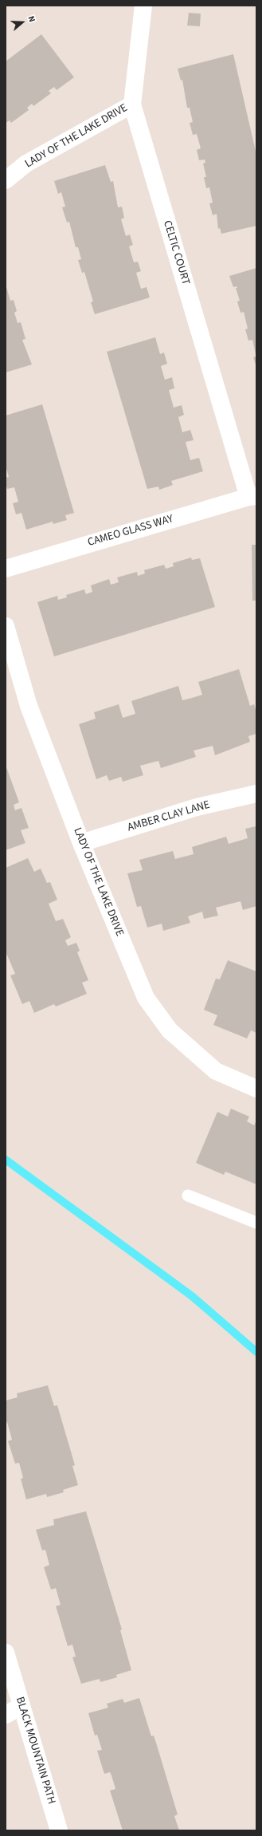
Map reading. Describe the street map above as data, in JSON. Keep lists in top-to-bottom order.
{
  "streets": {
    "street": [
      "LADY OF THE LAKE DRIVE",
      "CELTIC COURT",
      "CAMEO GLASS WAY",
      "AMBER CLAY LANE",
      "BLACK MOUNTAIN PATH"
    ]
  },
  "crossings": [
    ["LADY OF THE LAKE DRIVE", "CELTIC COURT"],
    ["LADY OF THE LAKE DRIVE", "AMBER CLAY LANE"],
    ["CELTIC COURT", "CAMEO GLASS WAY"]
  ],
  "north": "right"
}
